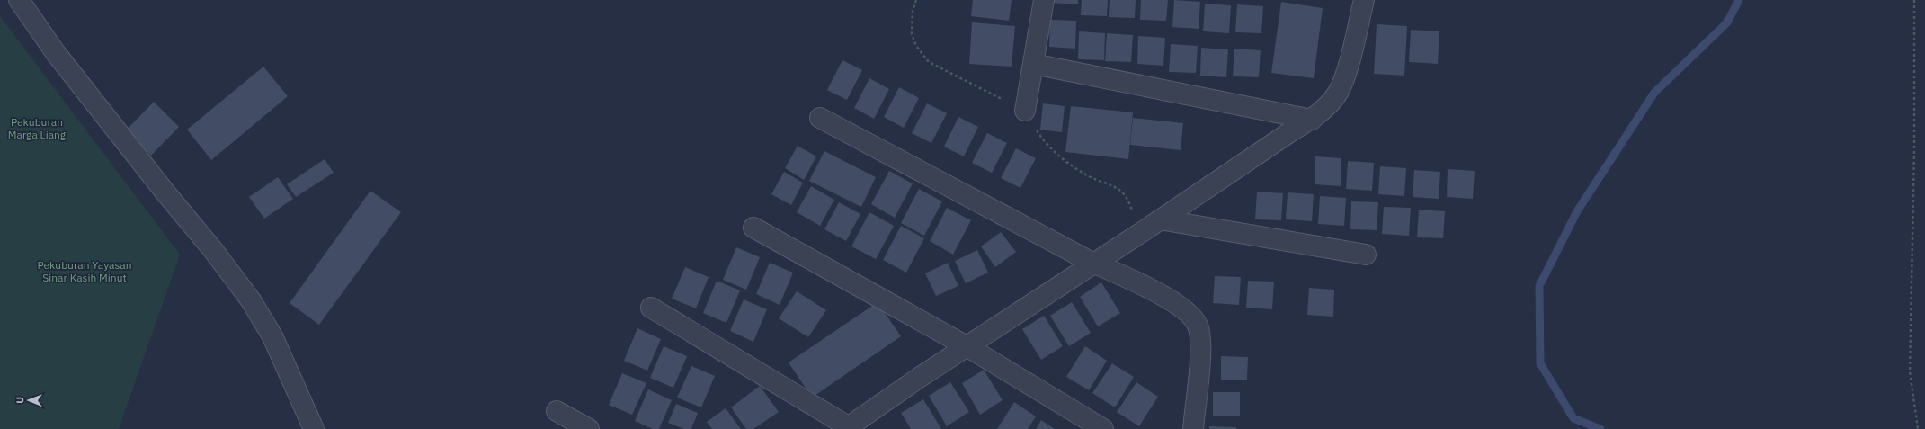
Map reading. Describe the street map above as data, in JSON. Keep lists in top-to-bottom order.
{
  "parks": ["Pekuburan Marga Liang", "Pekuburan Yayasan Sinar Kasih Minut"],
  "north": "left"
}
